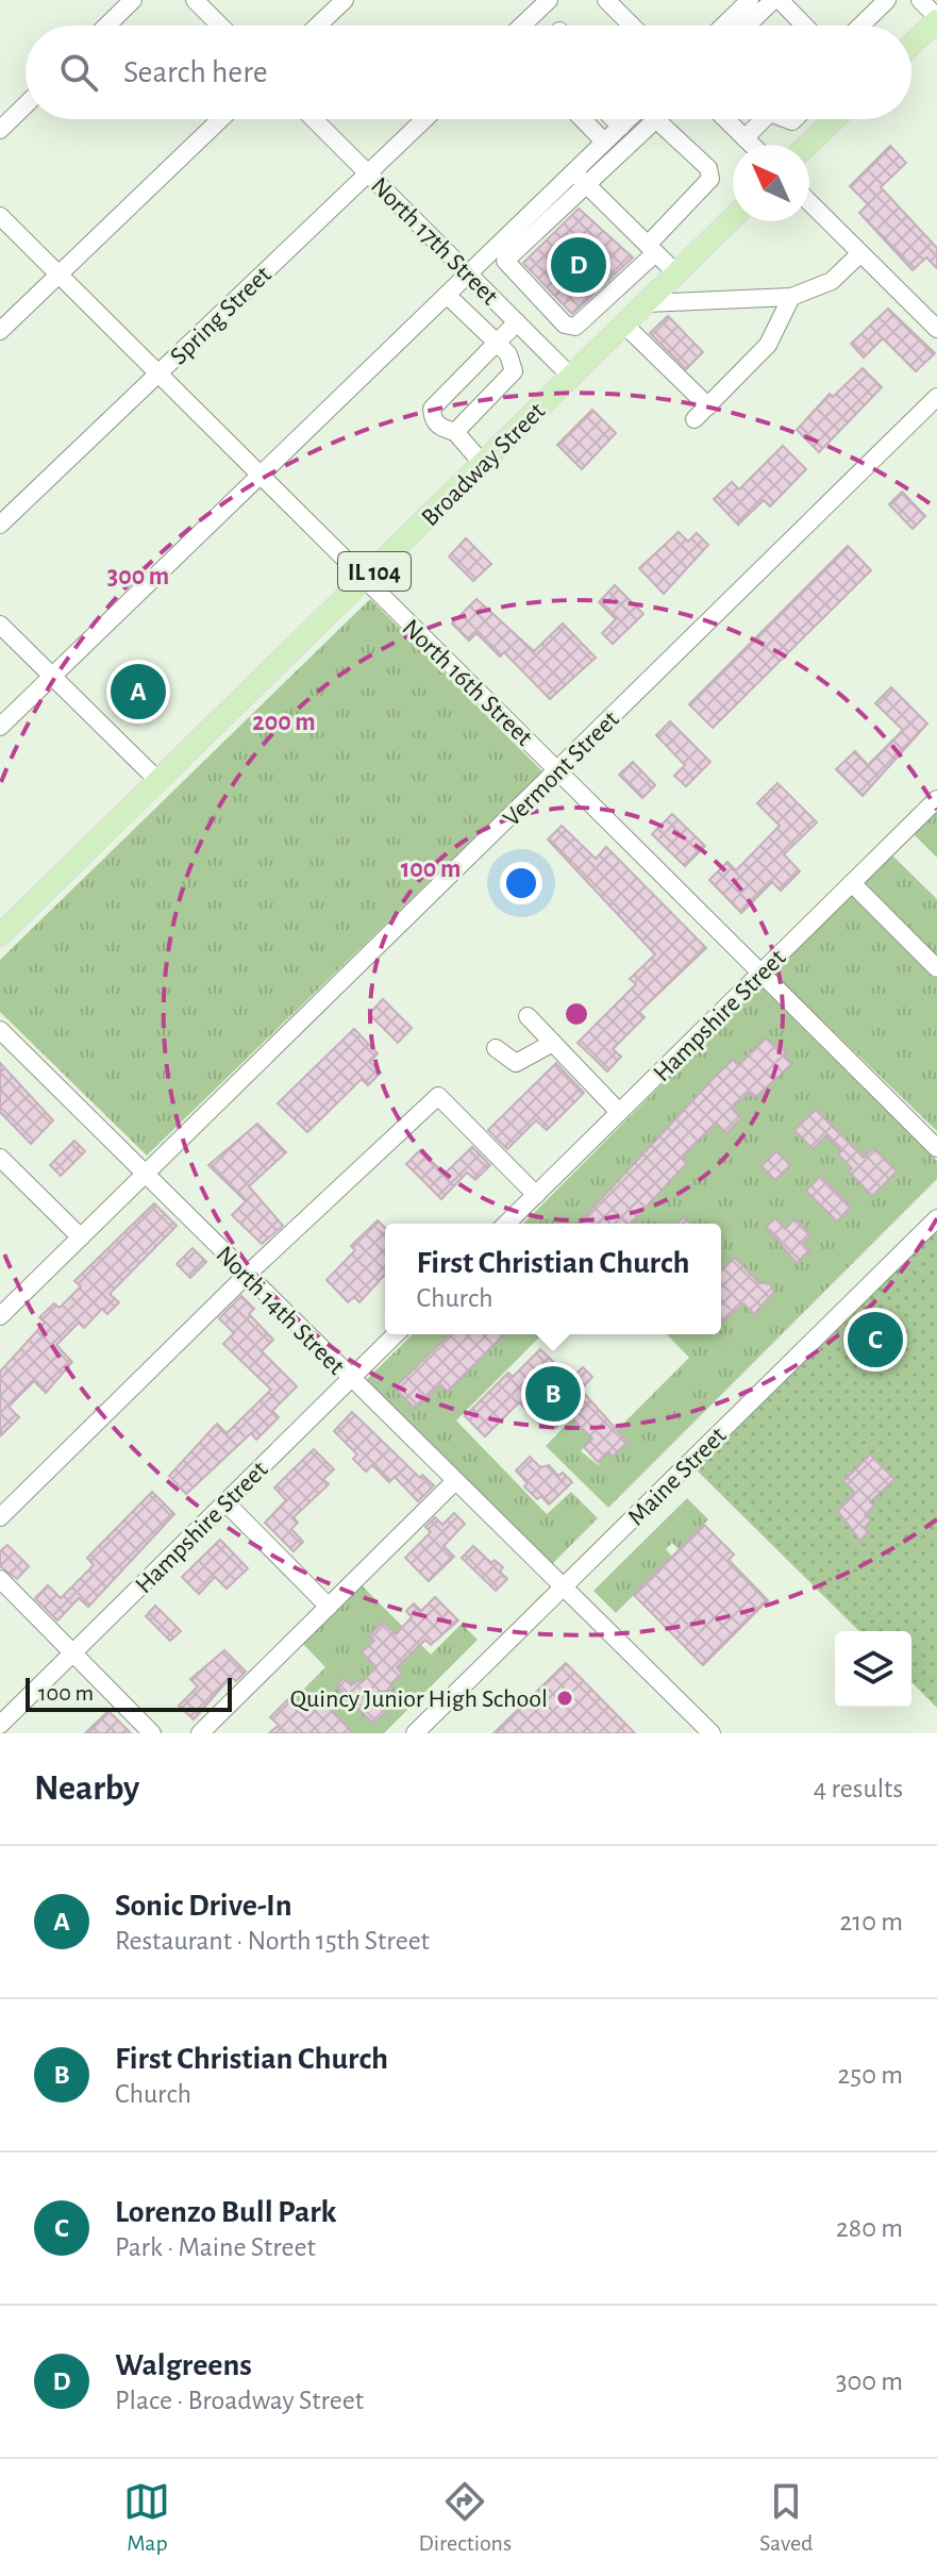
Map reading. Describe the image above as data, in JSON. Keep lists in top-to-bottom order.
{
  "streets": {
    "main road": ["Broadway Street", "IL 104"],
    "street": [
      "North 17th Street",
      "Spring Street",
      "North 16th Street",
      "Vermont Street",
      "Hampshire Street",
      "North 14th Street",
      "Maine Street"
    ]
  },
  "crossings": [
    ["North 17th Street", "Spring Street"],
    ["North 17th Street", "Broadway Street"],
    ["Spring Street", "North 16th Street"],
    ["Broadway Street", "North 16th Street"],
    ["North 16th Street", "Vermont Street"],
    ["North 16th Street", "Hampshire Street"],
    ["Vermont Street", "North 14th Street"],
    ["Hampshire Street", "North 14th Street"],
    ["North 14th Street", "Maine Street"]
  ],
  "places": ["Quincy Junior High School"],
  "scale_bar": "100 m",
  "north": "top left",
  "page": {
    "search": "Search here",
    "pins": [
      "D",
      "A",
      "C",
      "B"
    ],
    "popup": ["First Christian Church", "Church"],
    "scale": "100 m",
    "heading": ["Nearby", "4 results"],
    "list": [
      {
        "mark": "A",
        "name": "Sonic Drive-In",
        "note": "Restaurant · North 15th Street",
        "value": "210 m"
      },
      {
        "mark": "B",
        "name": "First Christian Church",
        "note": "Church",
        "value": "250 m"
      },
      {
        "mark": "C",
        "name": "Lorenzo Bull Park",
        "note": "Park · Maine Street",
        "value": "280 m"
      },
      {
        "mark": "D",
        "name": "Walgreens",
        "note": "Place · Broadway Street",
        "value": "300 m"
      }
    ],
    "nav": ["Map", "Directions", "Saved"]
  },
  "rings": ["300 m", "200 m", "100 m"]
}
